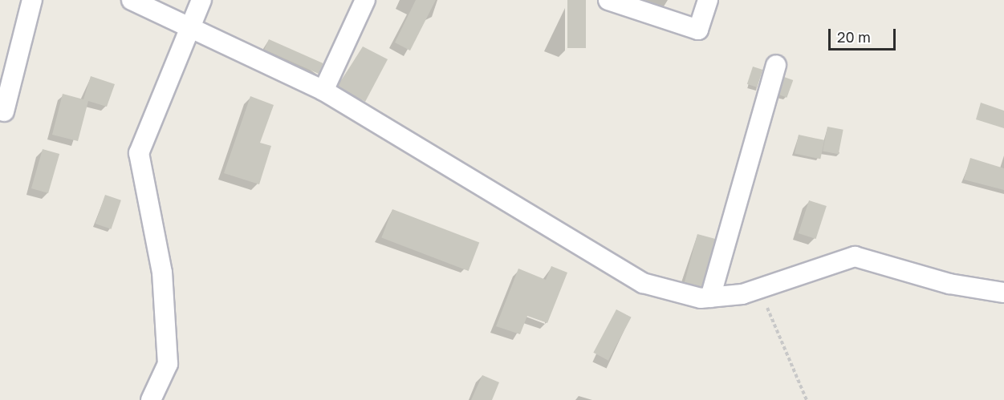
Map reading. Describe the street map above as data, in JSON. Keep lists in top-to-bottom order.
{
  "scale_bar": "20 m"
}
